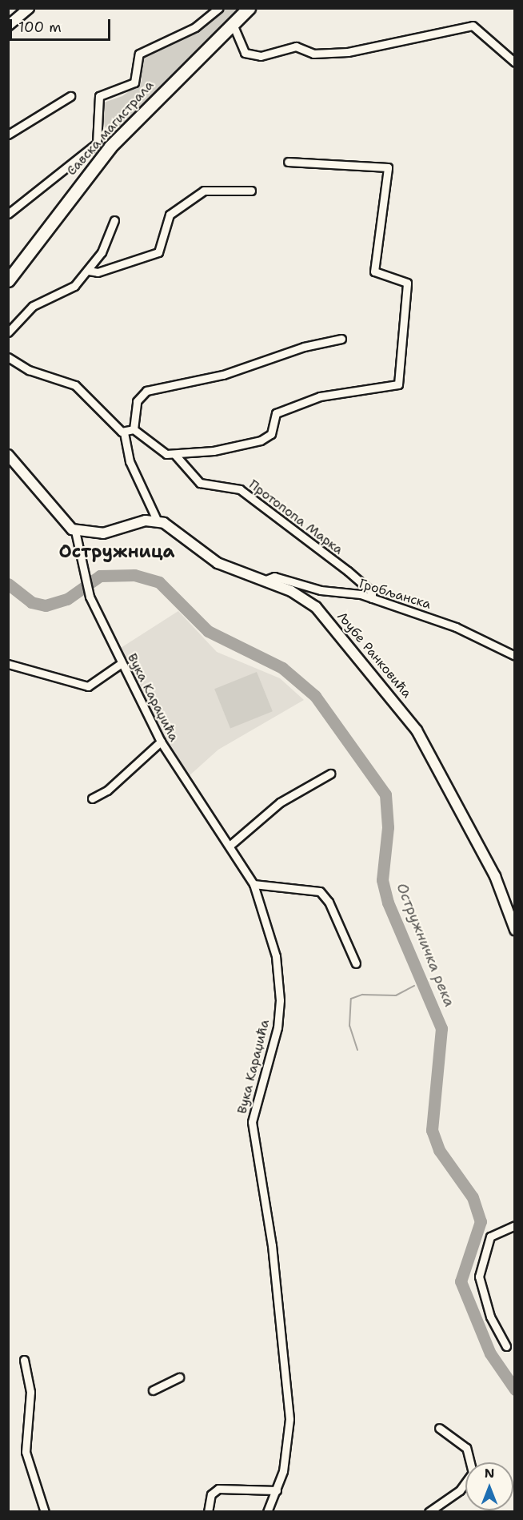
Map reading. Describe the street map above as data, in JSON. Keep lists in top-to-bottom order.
{
  "streets": {
    "main road": ["Савска магистрала"],
    "street": [
      "Протопопа Марка",
      "Гробљанска",
      "Љубе Ранковића",
      "Вука Караџића"
    ]
  },
  "crossings": [
    ["Протопопа Марка", "Гробљанска"],
    ["Гробљанска", "Љубе Ранковића"]
  ],
  "districts": ["Остружница"],
  "water": ["Остружничка река"],
  "scale_bar": "100 m",
  "north": "top"
}
